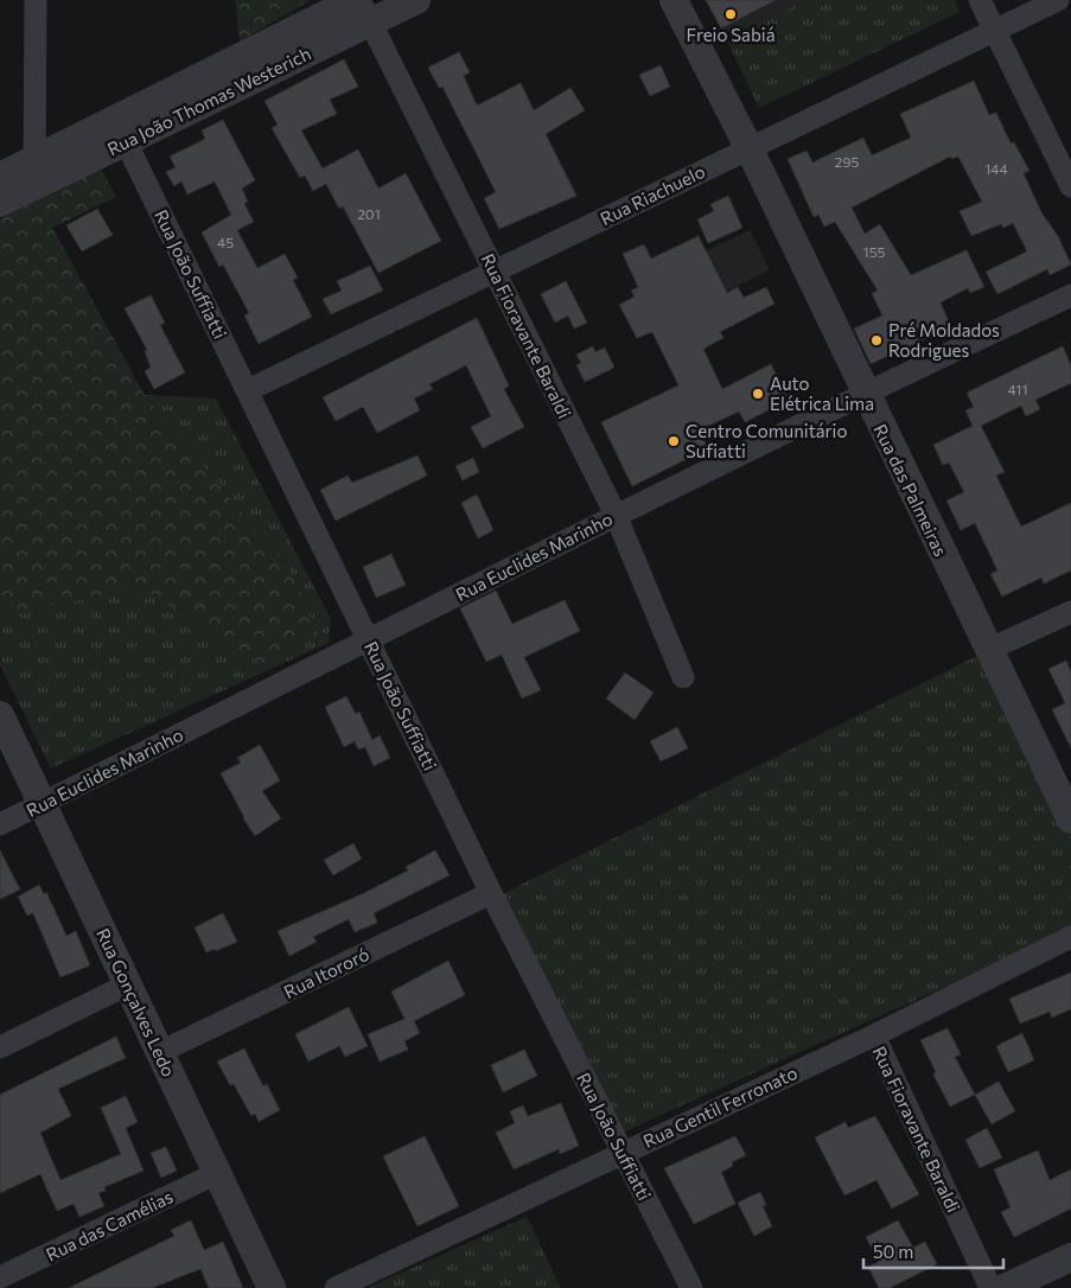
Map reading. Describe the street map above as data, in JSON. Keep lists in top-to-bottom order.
{
  "streets": {
    "street": [
      "Rua João Thomas Westerich",
      "Rua Riachuelo",
      "Rua João Suffiatti",
      "Rua Fioravante Baraldi",
      "Rua das Palmeiras",
      "Rua Euclides Marinho",
      "Rua Itororó",
      "Rua Gonçalves Ledo",
      "Rua Gentil Ferronato",
      "Rua das Camélias"
    ]
  },
  "crossings": [
    ["Rua João Thomas Westerich", "Rua João Suffiatti"],
    ["Rua João Thomas Westerich", "Rua Fioravante Baraldi"],
    ["Rua Riachuelo", "Rua João Suffiatti"],
    ["Rua Riachuelo", "Rua Fioravante Baraldi"],
    ["Rua Riachuelo", "Rua das Palmeiras"],
    ["Rua João Suffiatti", "Rua Euclides Marinho"],
    ["Rua João Suffiatti", "Rua Itororó"],
    ["Rua João Suffiatti", "Rua Gentil Ferronato"],
    ["Rua Fioravante Baraldi", "Rua Euclides Marinho"],
    ["Rua Fioravante Baraldi", "Rua Gentil Ferronato"],
    ["Rua das Palmeiras", "Rua Euclides Marinho"],
    ["Rua Euclides Marinho", "Rua Gonçalves Ledo"],
    ["Rua Itororó", "Rua Gonçalves Ledo"],
    ["Rua Gonçalves Ledo", "Rua das Camélias"]
  ],
  "places": [
    "Freio Sabiá",
    "Pré Moldados Rodrigues",
    "Auto Elétrica Lima",
    "Centro Comunitário Sufiatti"
  ],
  "house_numbers": [
    "295",
    "144",
    "201",
    "45",
    "155",
    "411"
  ],
  "scale_bar": "50 m"
}
